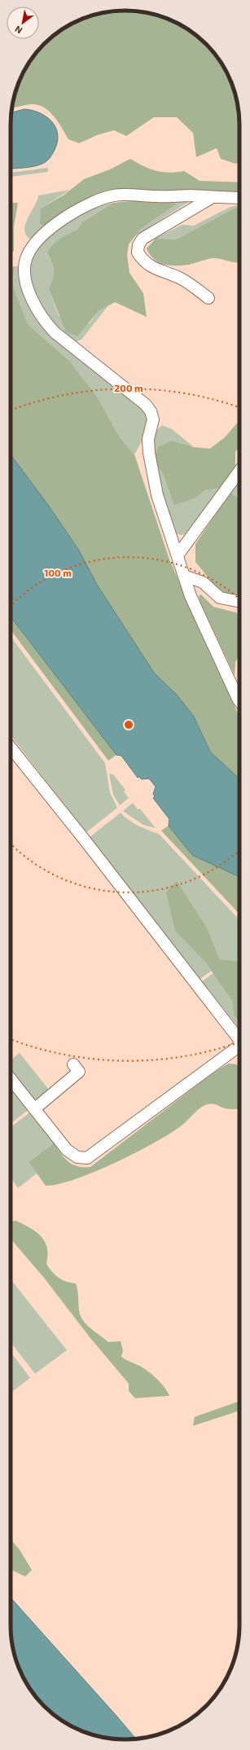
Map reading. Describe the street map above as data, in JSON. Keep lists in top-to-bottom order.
{
  "north": "bottom left",
  "rings": ["200 m", "100 m"]
}
